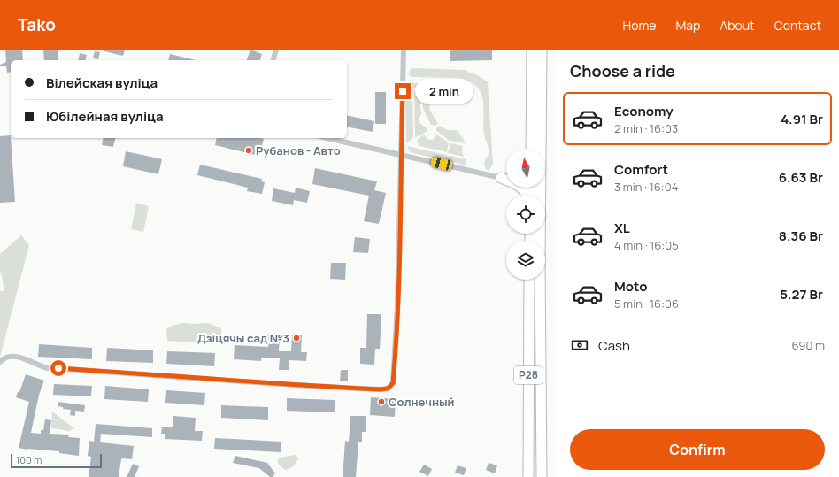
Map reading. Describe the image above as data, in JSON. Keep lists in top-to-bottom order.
{
  "streets": {
    "highway": ["Р28"]
  },
  "places": ["Рубанов - Авто", "Дзіцячы сад №3", "Солнечный"],
  "scale_bar": "100 m",
  "north": "top",
  "page": {
    "header": "Tako",
    "nav": [
      "Home",
      "Map",
      "About",
      "Contact"
    ],
    "heading": "Choose a ride",
    "banner": ["Вілейская вуліца", "Юбілейная вуліца"],
    "bubble": "2 min",
    "list": [
      {
        "name": "Economy",
        "note": "2 min · 16:03",
        "value": "4.91 Br"
      },
      {
        "name": "Comfort",
        "note": "3 min · 16:04",
        "value": "6.63 Br"
      },
      {
        "name": "XL",
        "note": "4 min · 16:05",
        "value": "8.36 Br"
      },
      {
        "name": "Moto",
        "note": "5 min · 16:06",
        "value": "5.27 Br"
      }
    ],
    "pay": ["Cash", "690 m"],
    "buttons": "Confirm",
    "scale": "100 m"
  }
}
